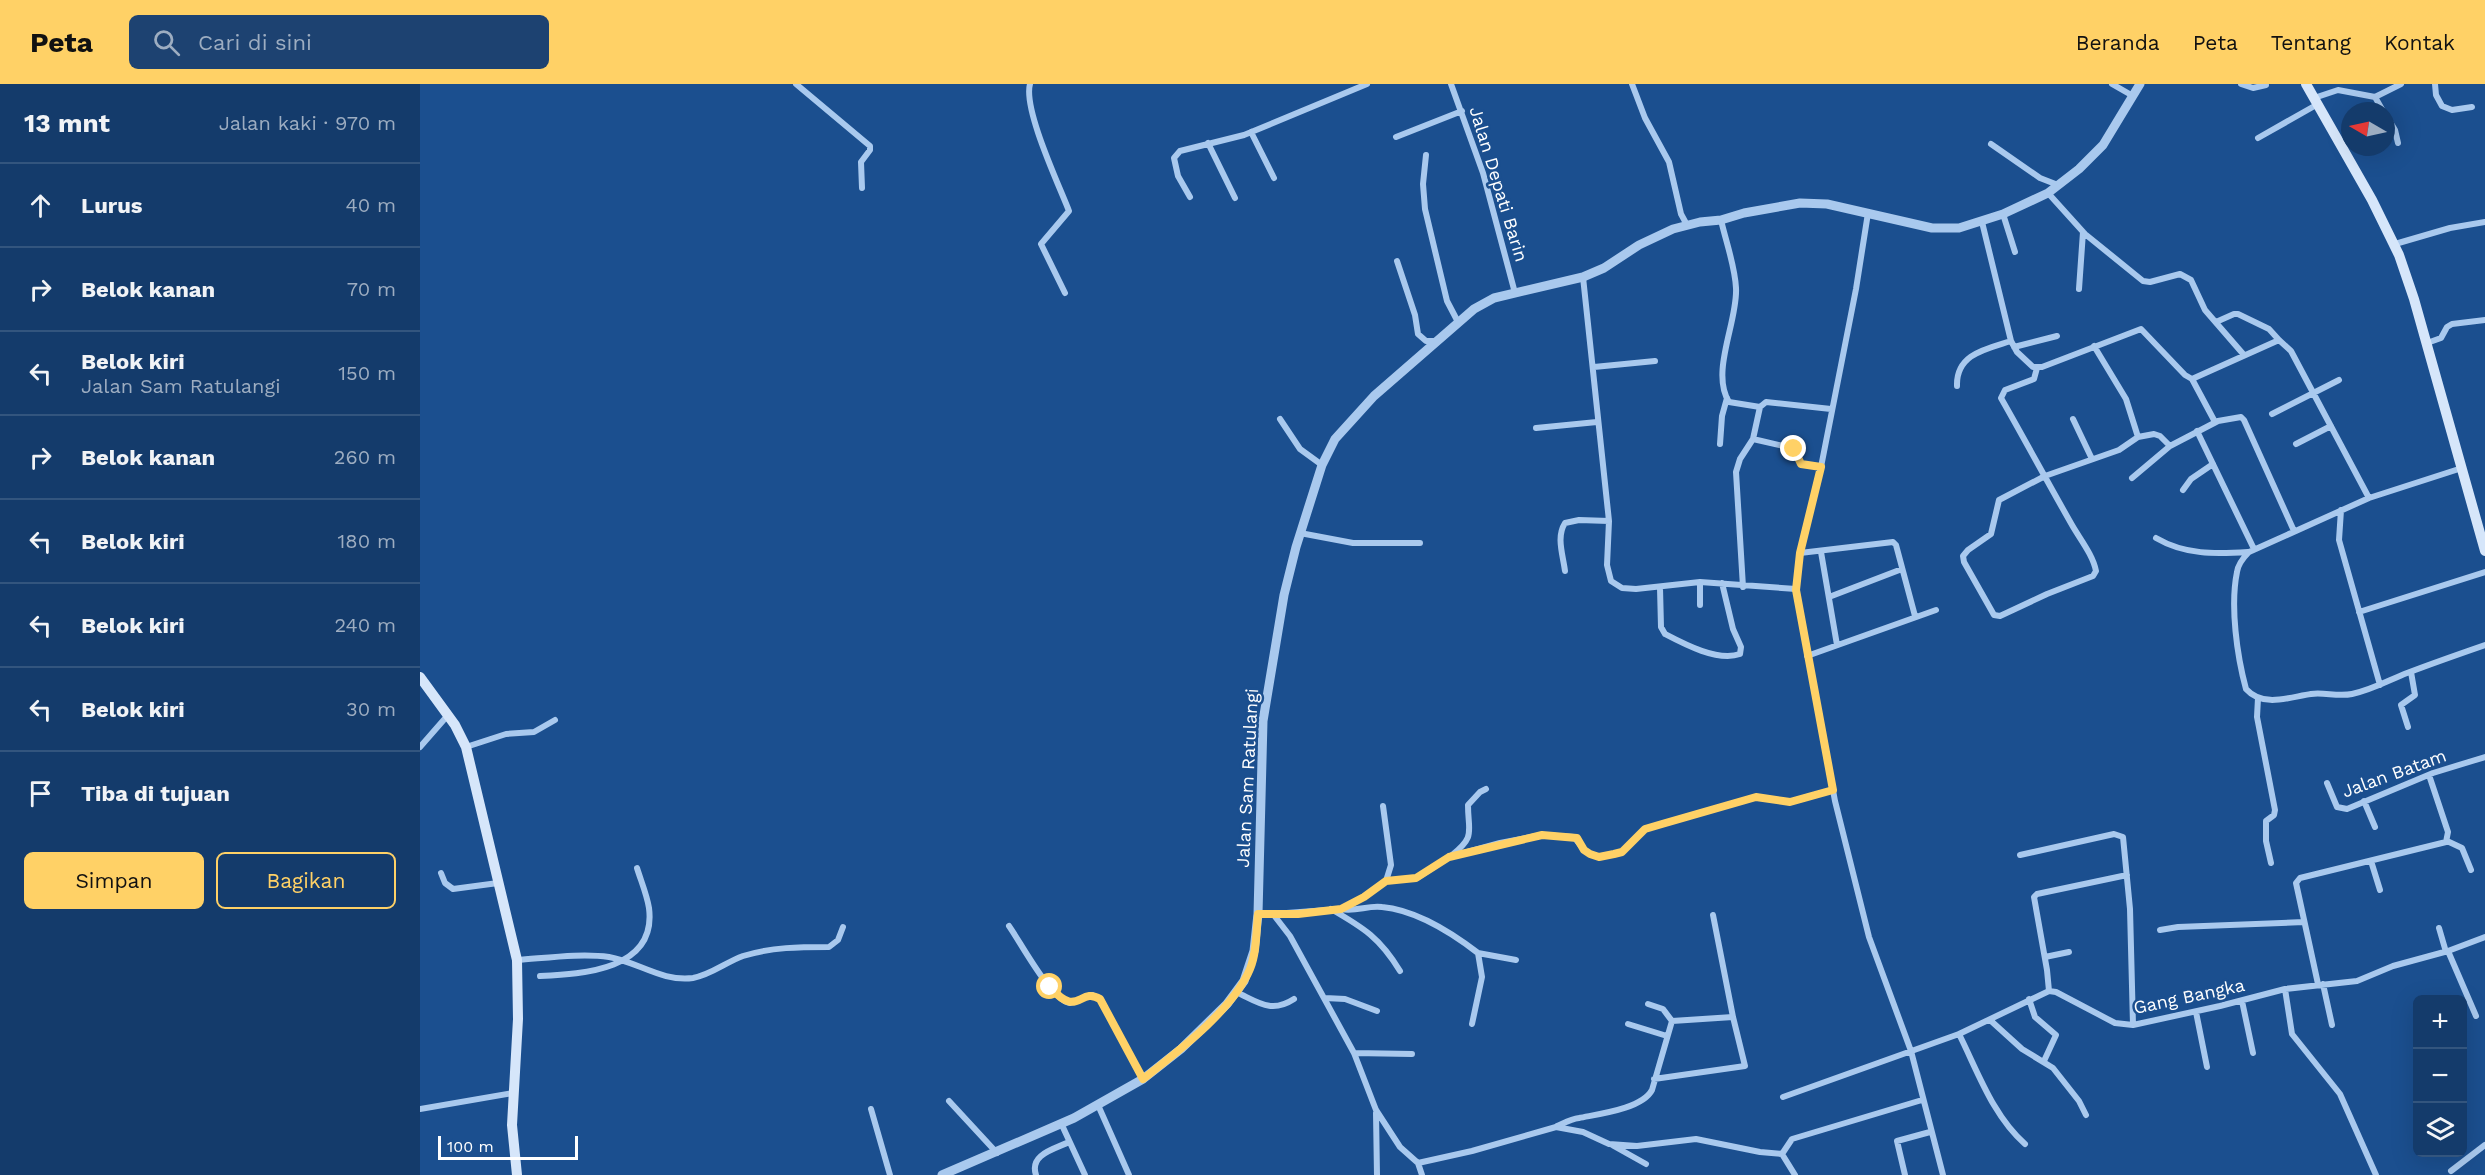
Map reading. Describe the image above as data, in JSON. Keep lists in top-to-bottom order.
{
  "streets": {
    "street": [
      "Jalan Depati Barin",
      "Jalan Batam",
      "Jalan Sam Ratulangi",
      "Gang Bangka"
    ]
  },
  "crossings": [
    ["Jalan Depati Barin", "Jalan Sam Ratulangi"]
  ],
  "scale_bar": "100 m",
  "north": "left",
  "page": {
    "header": "Peta",
    "search": "Cari di sini",
    "nav": [
      "Beranda",
      "Peta",
      "Tentang",
      "Kontak"
    ],
    "heading": ["13 mnt", "Jalan kaki · 970 m"],
    "list": [
      ["Lurus", "40 m"],
      ["Belok kanan", "70 m"],
      ["Belok kiri", "Jalan Sam Ratulangi", "150 m"],
      ["Belok kanan", "260 m"],
      ["Belok kiri", "180 m"],
      ["Belok kiri", "240 m"],
      ["Belok kiri", "30 m"],
      "Tiba di tujuan"
    ],
    "buttons": ["Simpan", "Bagikan"],
    "map_buttons": ["+", "−"],
    "scale": "100 m"
  }
}
